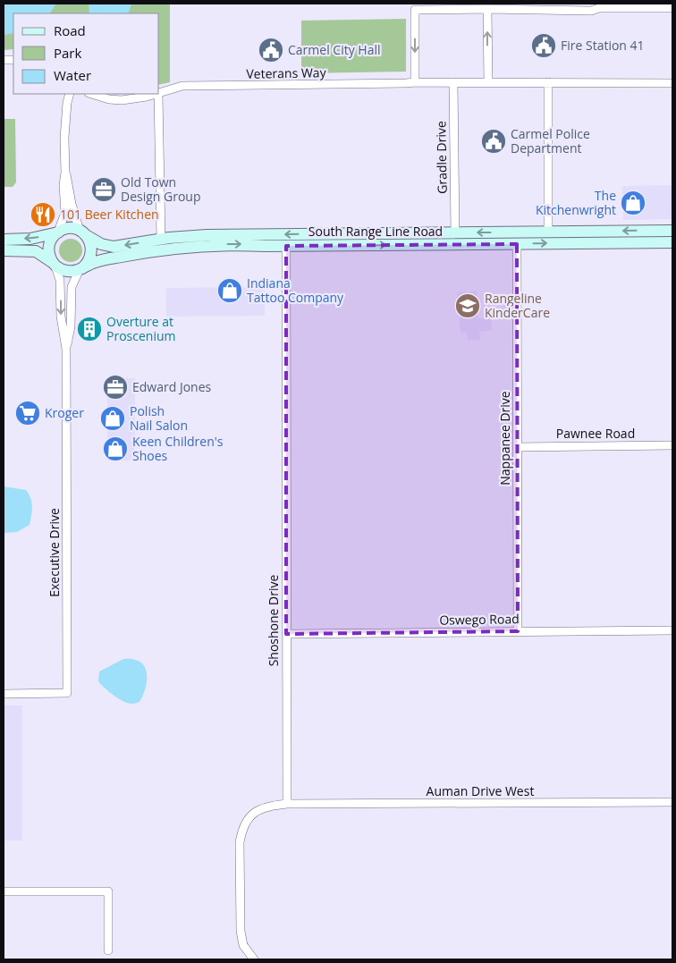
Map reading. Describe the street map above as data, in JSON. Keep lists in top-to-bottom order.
{
  "streets": {
    "main road": ["South Range Line Road"],
    "street": [
      "Veterans Way",
      "Gradle Drive",
      "Pawnee Road",
      "Nappanee Drive",
      "Executive Drive",
      "Oswego Road",
      "Shoshone Drive",
      "Auman Drive West"
    ]
  },
  "crossings": [
    ["Veterans Way", "Gradle Drive"],
    ["Gradle Drive", "South Range Line Road"],
    ["South Range Line Road", "Nappanee Drive"],
    ["South Range Line Road", "Executive Drive"],
    ["South Range Line Road", "Shoshone Drive"],
    ["Pawnee Road", "Nappanee Drive"],
    ["Nappanee Drive", "Oswego Road"],
    ["Oswego Road", "Shoshone Drive"],
    ["Shoshone Drive", "Auman Drive West"]
  ],
  "places": {
    "public building": ["Fire Station 41", "Carmel City Hall", "Carmel Police Department"],
    "office": ["Old Town Design Group", "Edward Jones"],
    "shop": [
      "The Kitchenwright",
      "Indiana Tattoo Company",
      "Polish Nail Salon",
      "Keen Children's Shoes"
    ],
    "restaurant": ["101 Beer Kitchen"],
    "school or university": ["Rangeline KinderCare"],
    "building": ["Overture at Proscenium"],
    "supermarket": ["Kroger"]
  },
  "legend": ["Road", "Park", "Water"]
}
